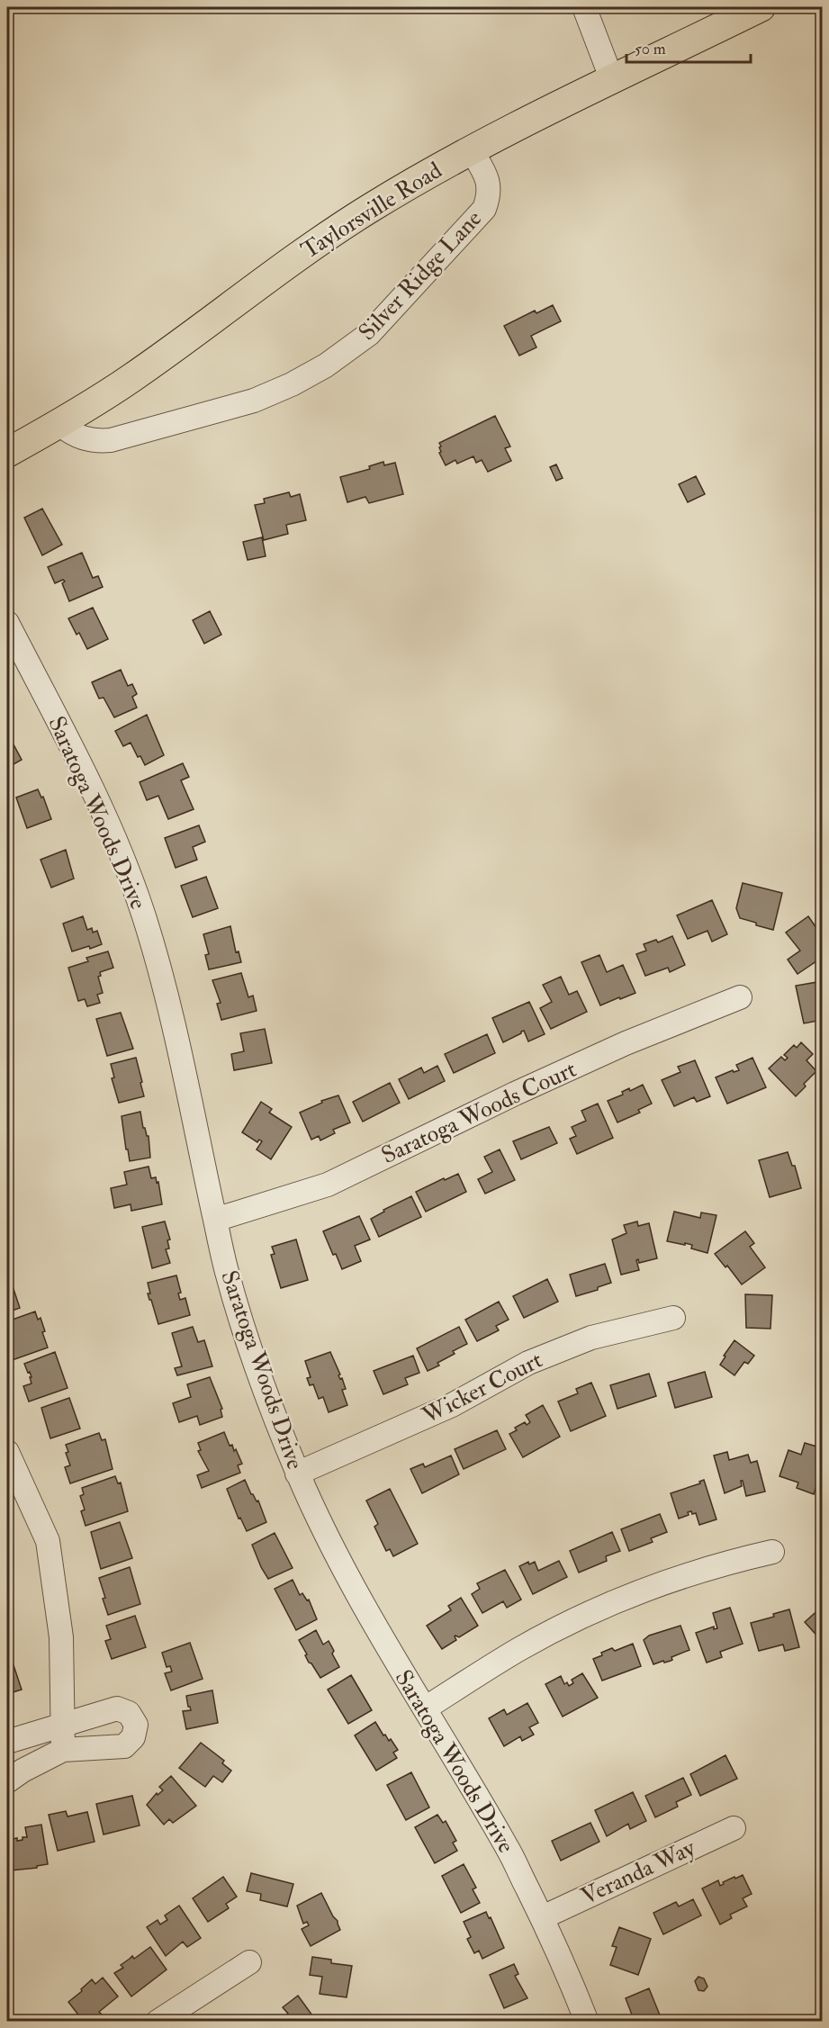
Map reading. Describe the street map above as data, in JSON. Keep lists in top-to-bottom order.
{
  "streets": {
    "main road": ["Taylorsville Road"],
    "street": [
      "Silver Ridge Lane",
      "Saratoga Woods Drive",
      "Saratoga Woods Court",
      "Wicker Court",
      "Veranda Way"
    ]
  },
  "crossings": [
    ["Taylorsville Road", "Silver Ridge Lane"],
    ["Saratoga Woods Drive", "Saratoga Woods Court"],
    ["Saratoga Woods Drive", "Wicker Court"],
    ["Saratoga Woods Drive", "Veranda Way"]
  ],
  "scale_bar": "50 m"
}
